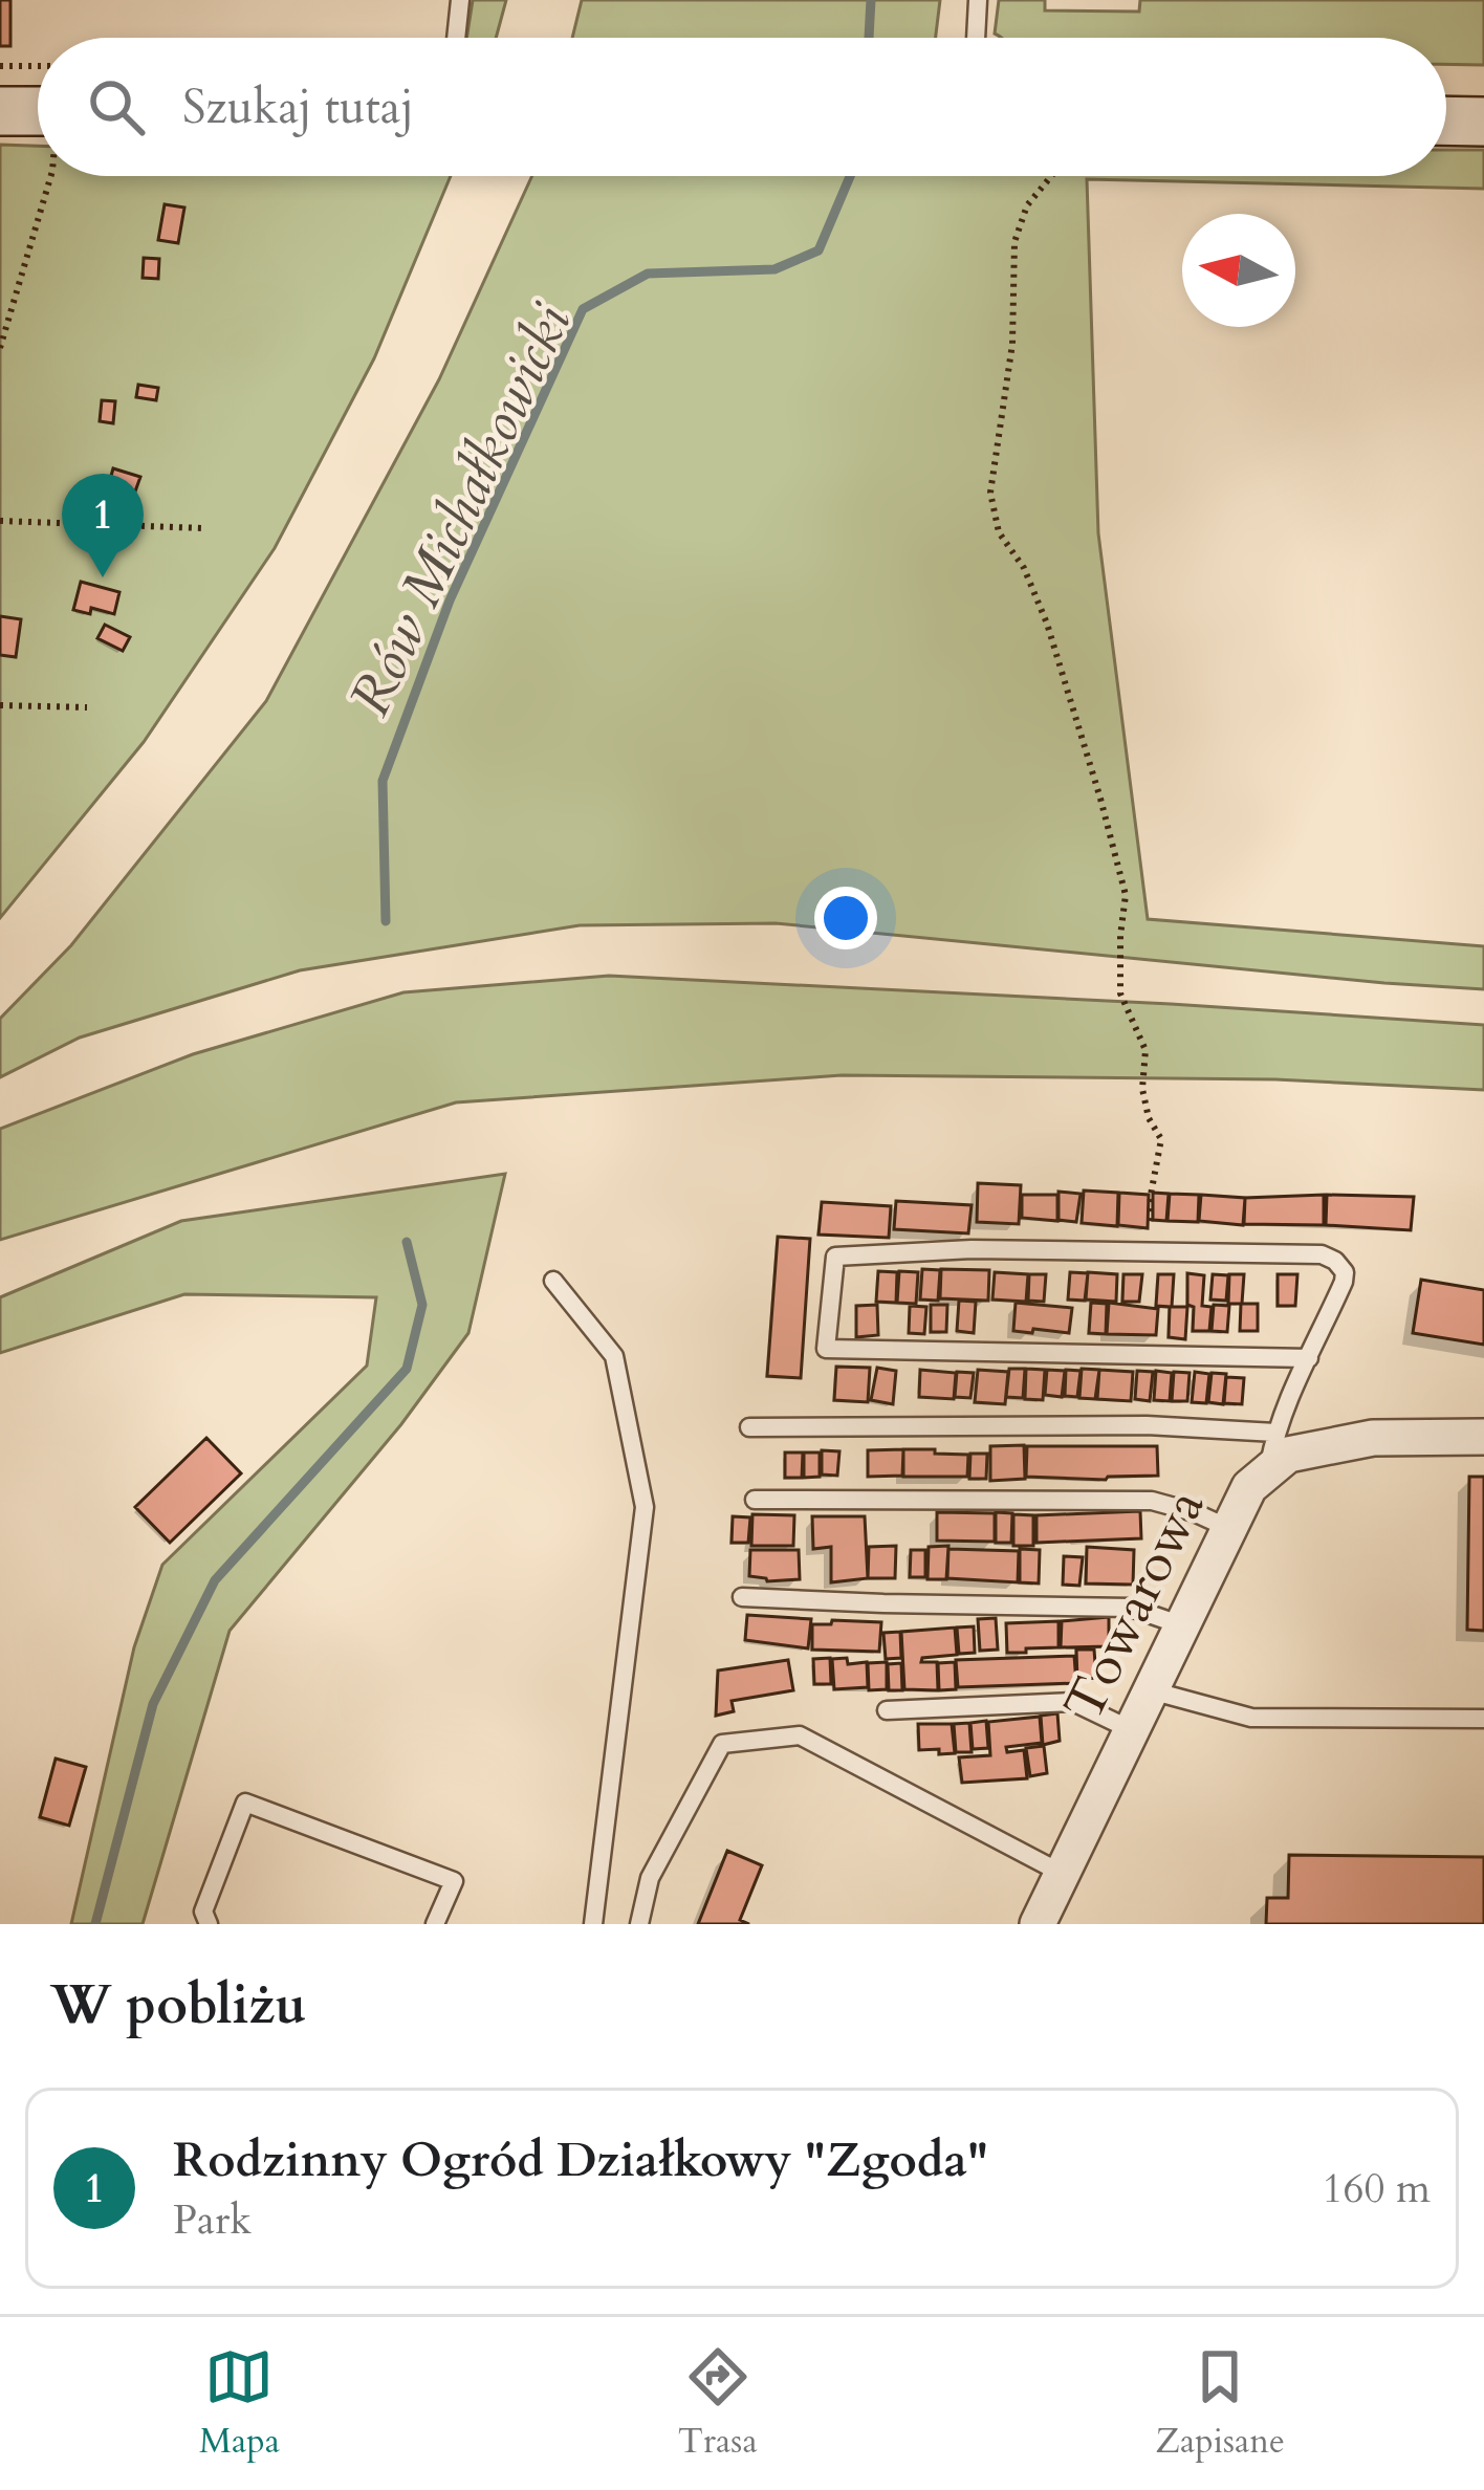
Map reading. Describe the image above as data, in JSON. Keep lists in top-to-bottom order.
{
  "streets": {
    "street": ["Towarowa"]
  },
  "water": ["Rów Michałkowicki"],
  "north": "left",
  "page": {
    "search": "Szukaj tutaj",
    "pins": "1",
    "heading": "W pobliżu",
    "list": [
      {
        "mark": "1",
        "name": "Rodzinny Ogród Działkowy \"Zgoda\"",
        "note": "Park",
        "value": "160 m"
      }
    ],
    "nav": ["Mapa", "Trasa", "Zapisane"]
  }
}
